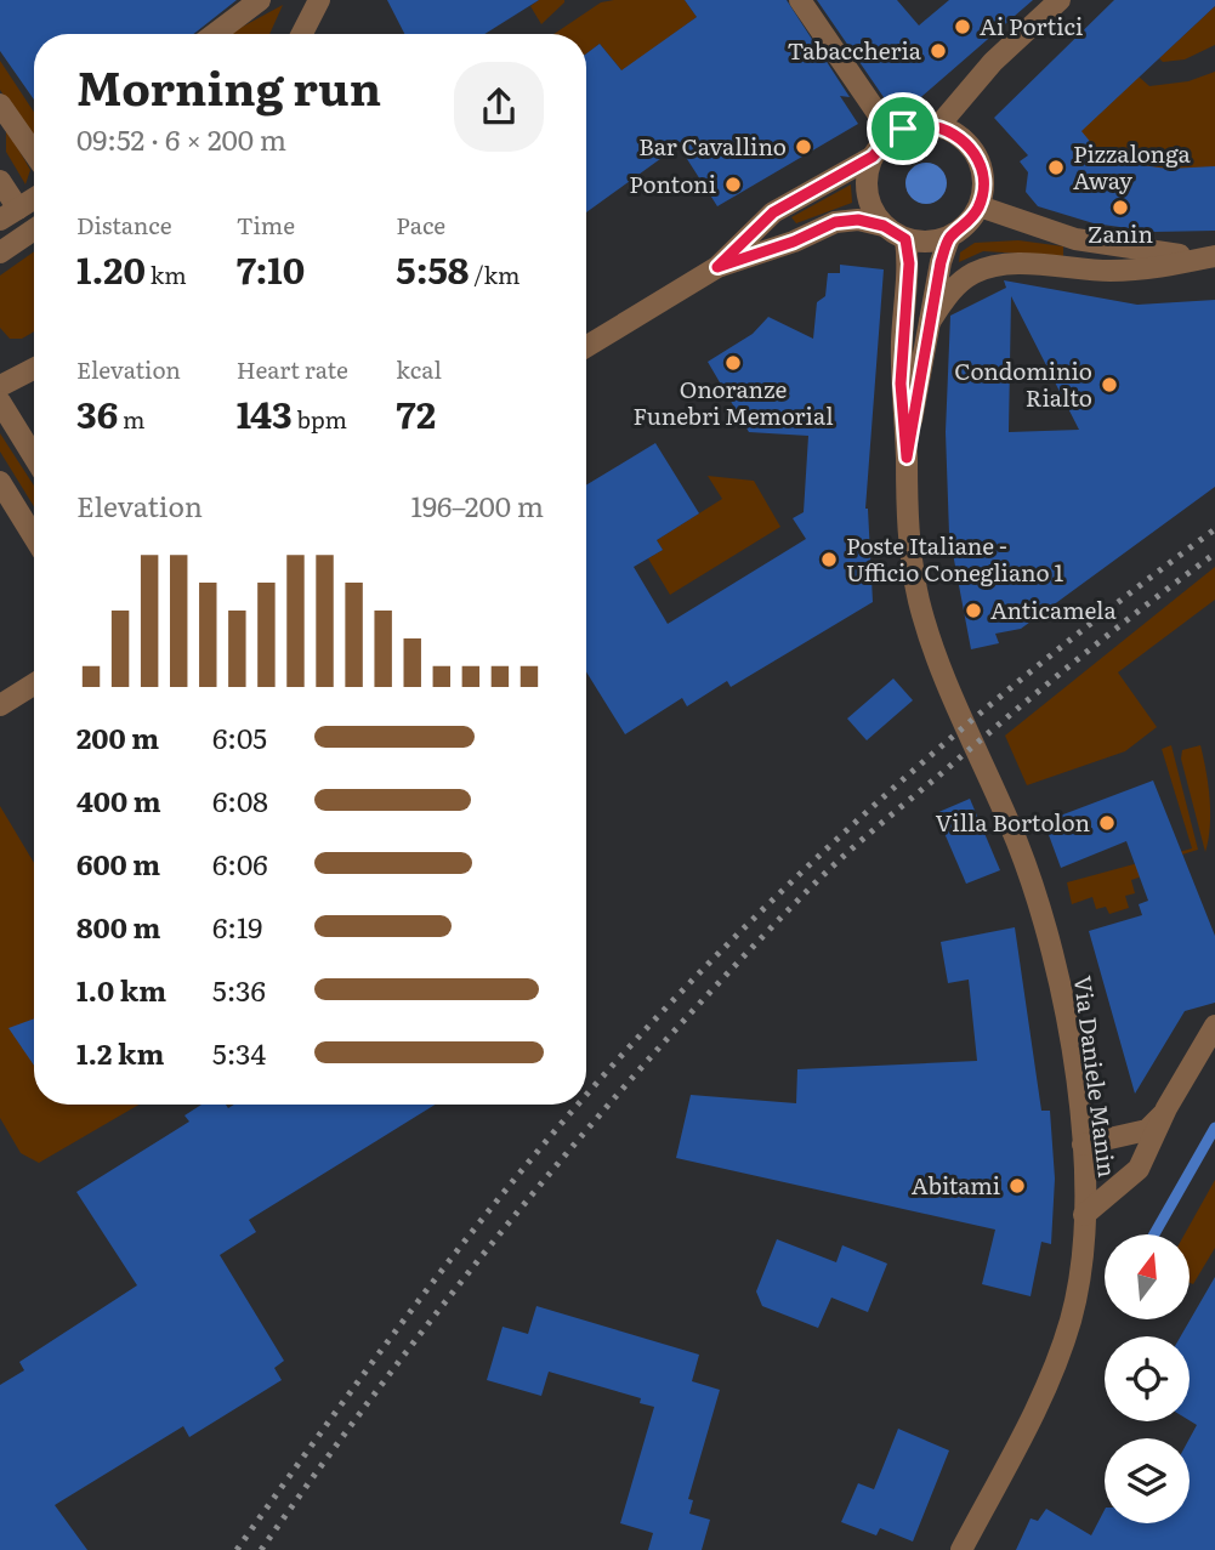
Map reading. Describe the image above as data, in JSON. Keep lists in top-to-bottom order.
{
  "streets": {
    "street": ["Via Daniele Manin"]
  },
  "places": [
    "Ai Portici",
    "Tabaccheria",
    "Bar Cavallino",
    "Pizzalonga Away",
    "Pontoni",
    "Zanin",
    "Onoranze Funebri Memorial",
    "Condominio Rialto",
    "Poste Italiane - Ufficio Conegliano 1",
    "Anticamela",
    "Villa Bortolon",
    "Abitami"
  ],
  "north": "top",
  "page": {
    "heading": ["Morning run", "09:52 · 6 × 200 m"],
    "stats": [
      ["Distance", "1.20 km"],
      ["Time", "7:10"],
      ["Pace", "5:58 /km"],
      ["Elevation", "36 m"],
      ["Heart rate", "143 bpm"],
      ["kcal", "72"]
    ],
    "chart": ["Elevation", "196–200 m"],
    "list": [
      {
        "name": "200 m",
        "note": "6:05"
      },
      {
        "name": "400 m",
        "note": "6:08"
      },
      {
        "name": "600 m",
        "note": "6:06"
      },
      {
        "name": "800 m",
        "note": "6:19"
      },
      {
        "name": "1.0 km",
        "note": "5:36"
      },
      {
        "name": "1.2 km",
        "note": "5:34"
      }
    ]
  }
}
